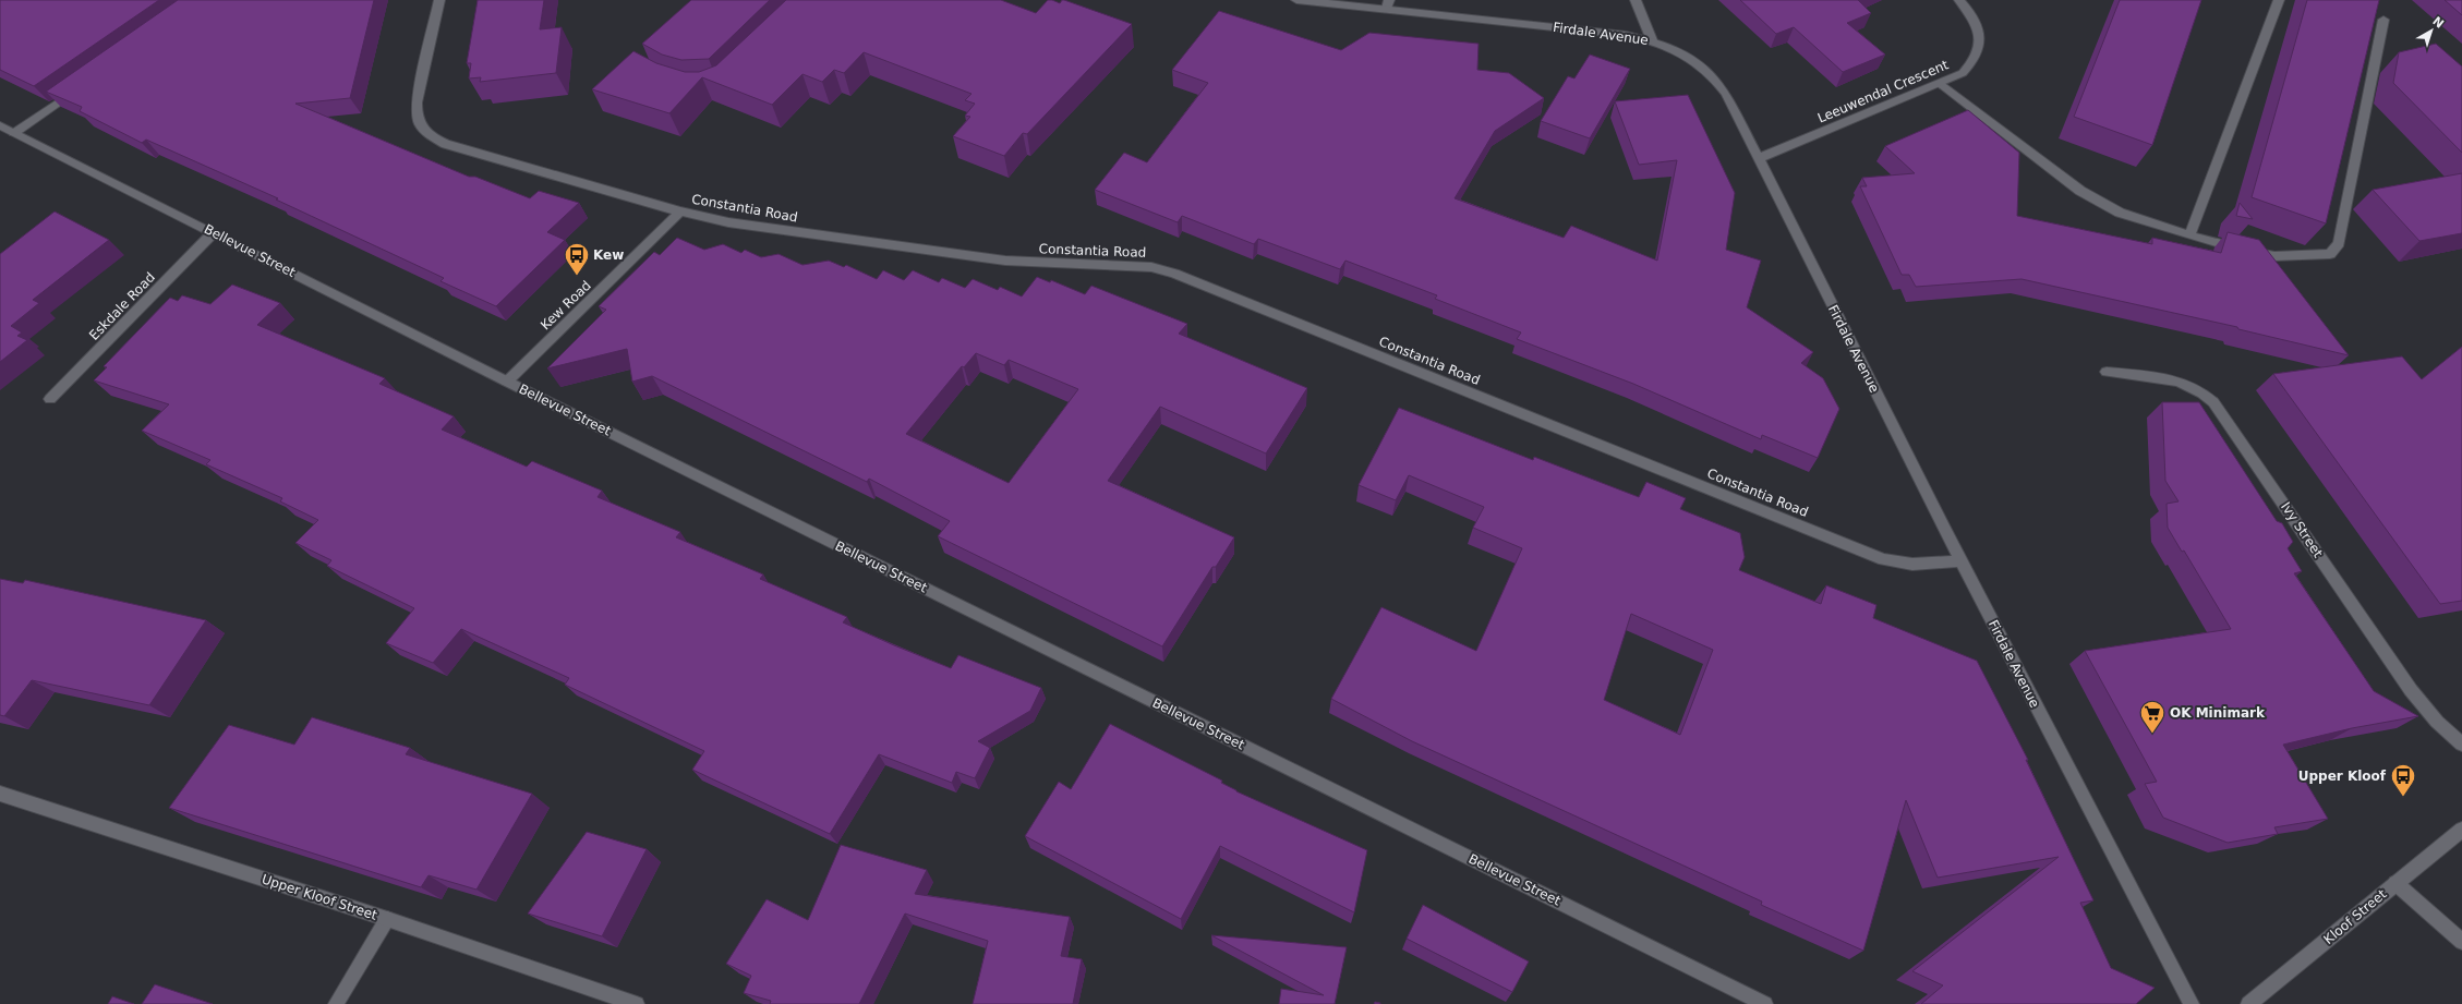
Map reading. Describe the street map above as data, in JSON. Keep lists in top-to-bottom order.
{
  "streets": {
    "street": [
      "Firdale Avenue",
      "Leeuwendal Crescent",
      "Constantia Road",
      "Bellevue Street",
      "Kew Road",
      "Eskdale Road",
      "Ivy Street",
      "Upper Kloof Street",
      "Kloof Street"
    ]
  },
  "crossings": [
    ["Firdale Avenue", "Leeuwendal Crescent"],
    ["Firdale Avenue", "Constantia Road"],
    ["Constantia Road", "Kew Road"],
    ["Bellevue Street", "Kew Road"],
    ["Bellevue Street", "Eskdale Road"]
  ],
  "places": {
    "bus stop": ["Kew", "Upper Kloof"],
    "supermarket": ["OK Minimark"]
  },
  "north": "top right"
}
